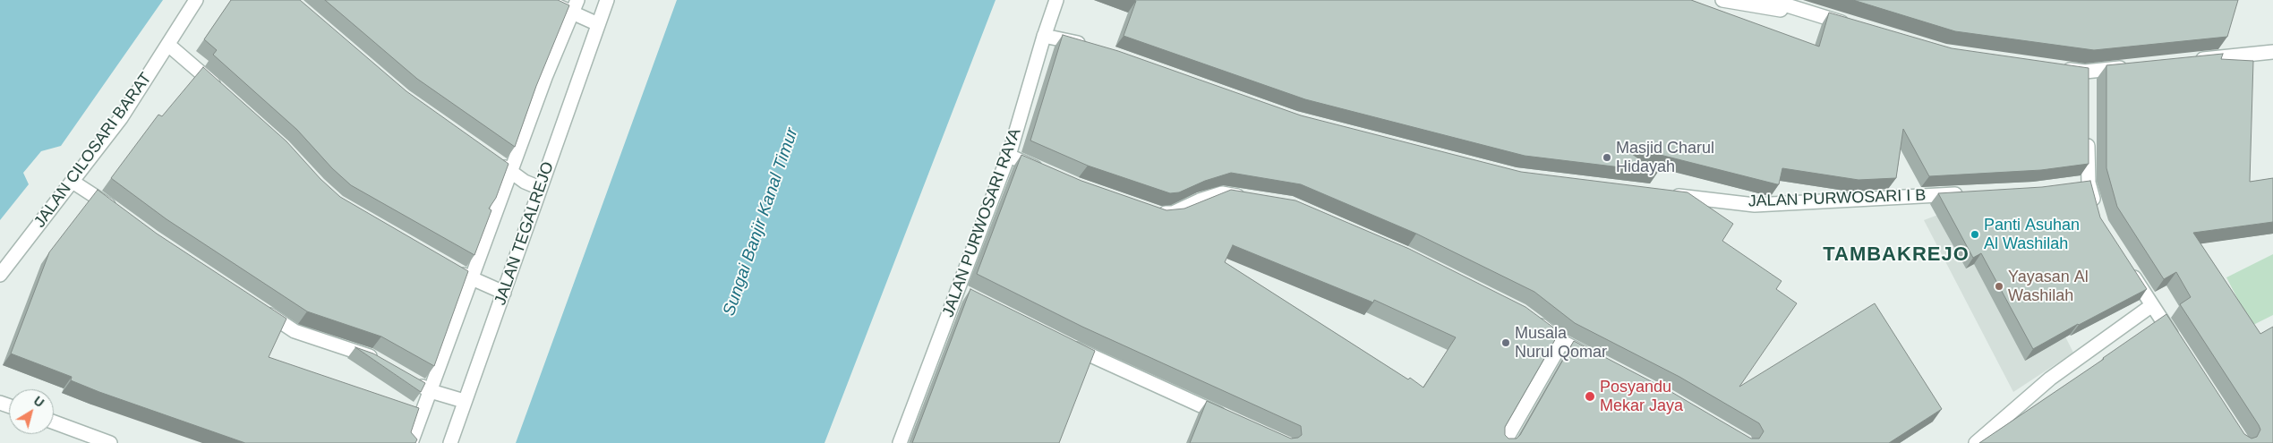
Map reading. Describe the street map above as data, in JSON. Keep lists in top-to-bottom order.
{
  "streets": {
    "street": [
      "JALAN CILOSARI BARAT",
      "JALAN PURWOSARI I B",
      "JALAN PURWOSARI RAYA",
      "JALAN TEGALREJO"
    ]
  },
  "districts": ["TAMBAKREJO"],
  "water": ["Sungai Banjir Kanal Timur"],
  "places": [
    "Masjid Charul Hidayah",
    "Panti Asuhan Al Washilah",
    "Yayasan Al Washilah",
    "Musala Nurul Qomar",
    "Posyandu Mekar Jaya"
  ],
  "north": "top right"
}
